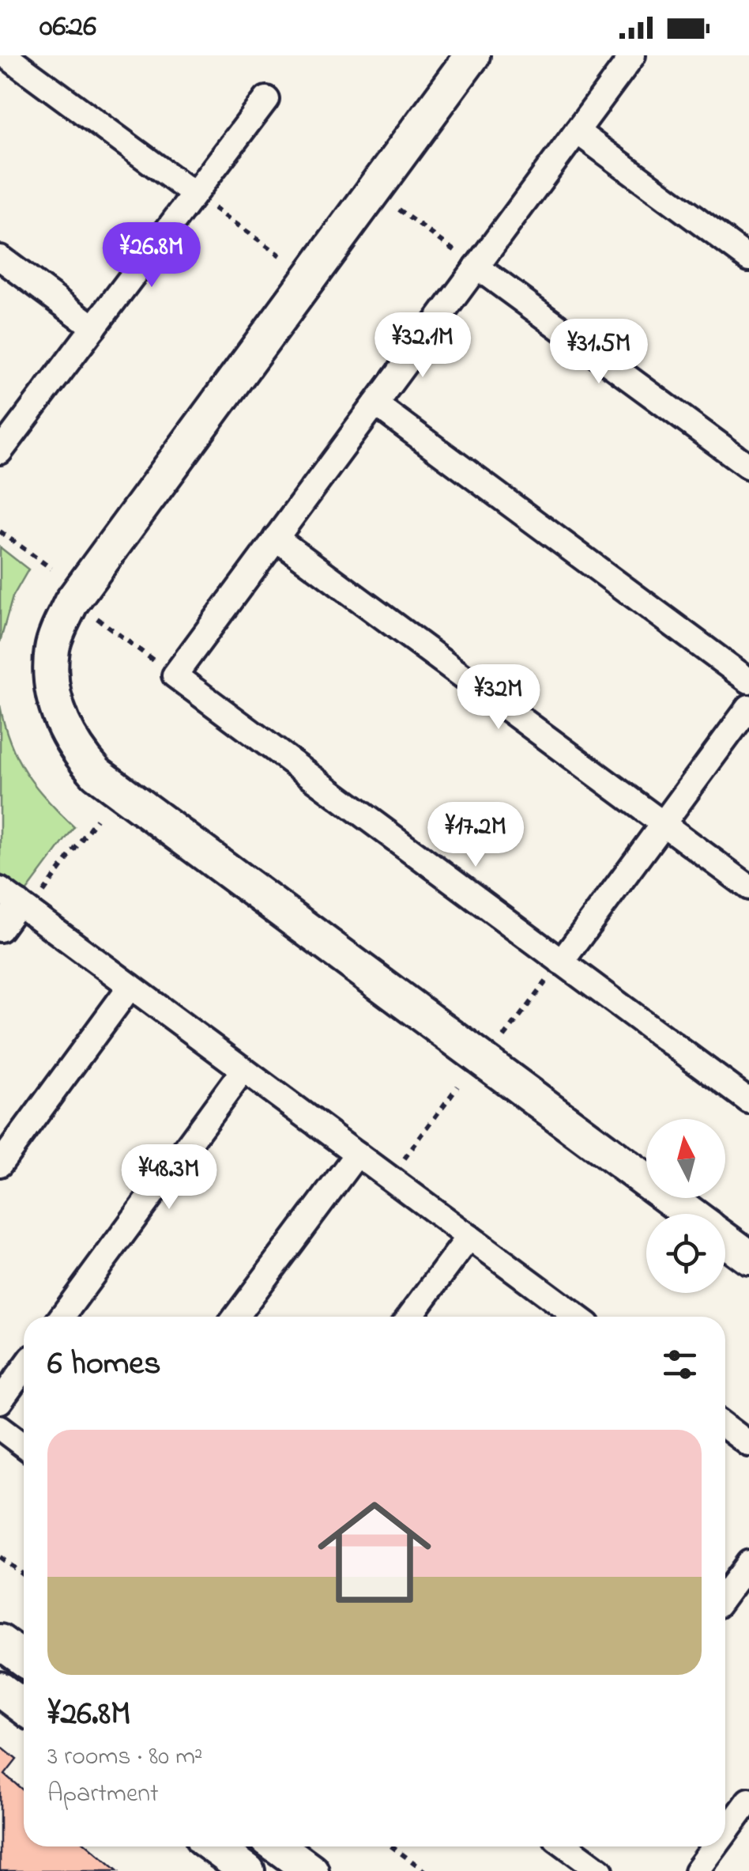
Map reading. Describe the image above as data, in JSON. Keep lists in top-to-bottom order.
{
  "north": "top",
  "page": {
    "status": "06:26",
    "price": [
      "¥26.8M",
      "¥32.1M",
      "¥31.5M",
      "¥32M",
      "¥17.2M",
      "¥48.3M"
    ],
    "heading": "6 homes",
    "list": [
      {
        "name": "¥26.8M",
        "note": "3 rooms · 80 m² · Apartment"
      }
    ]
  }
}
